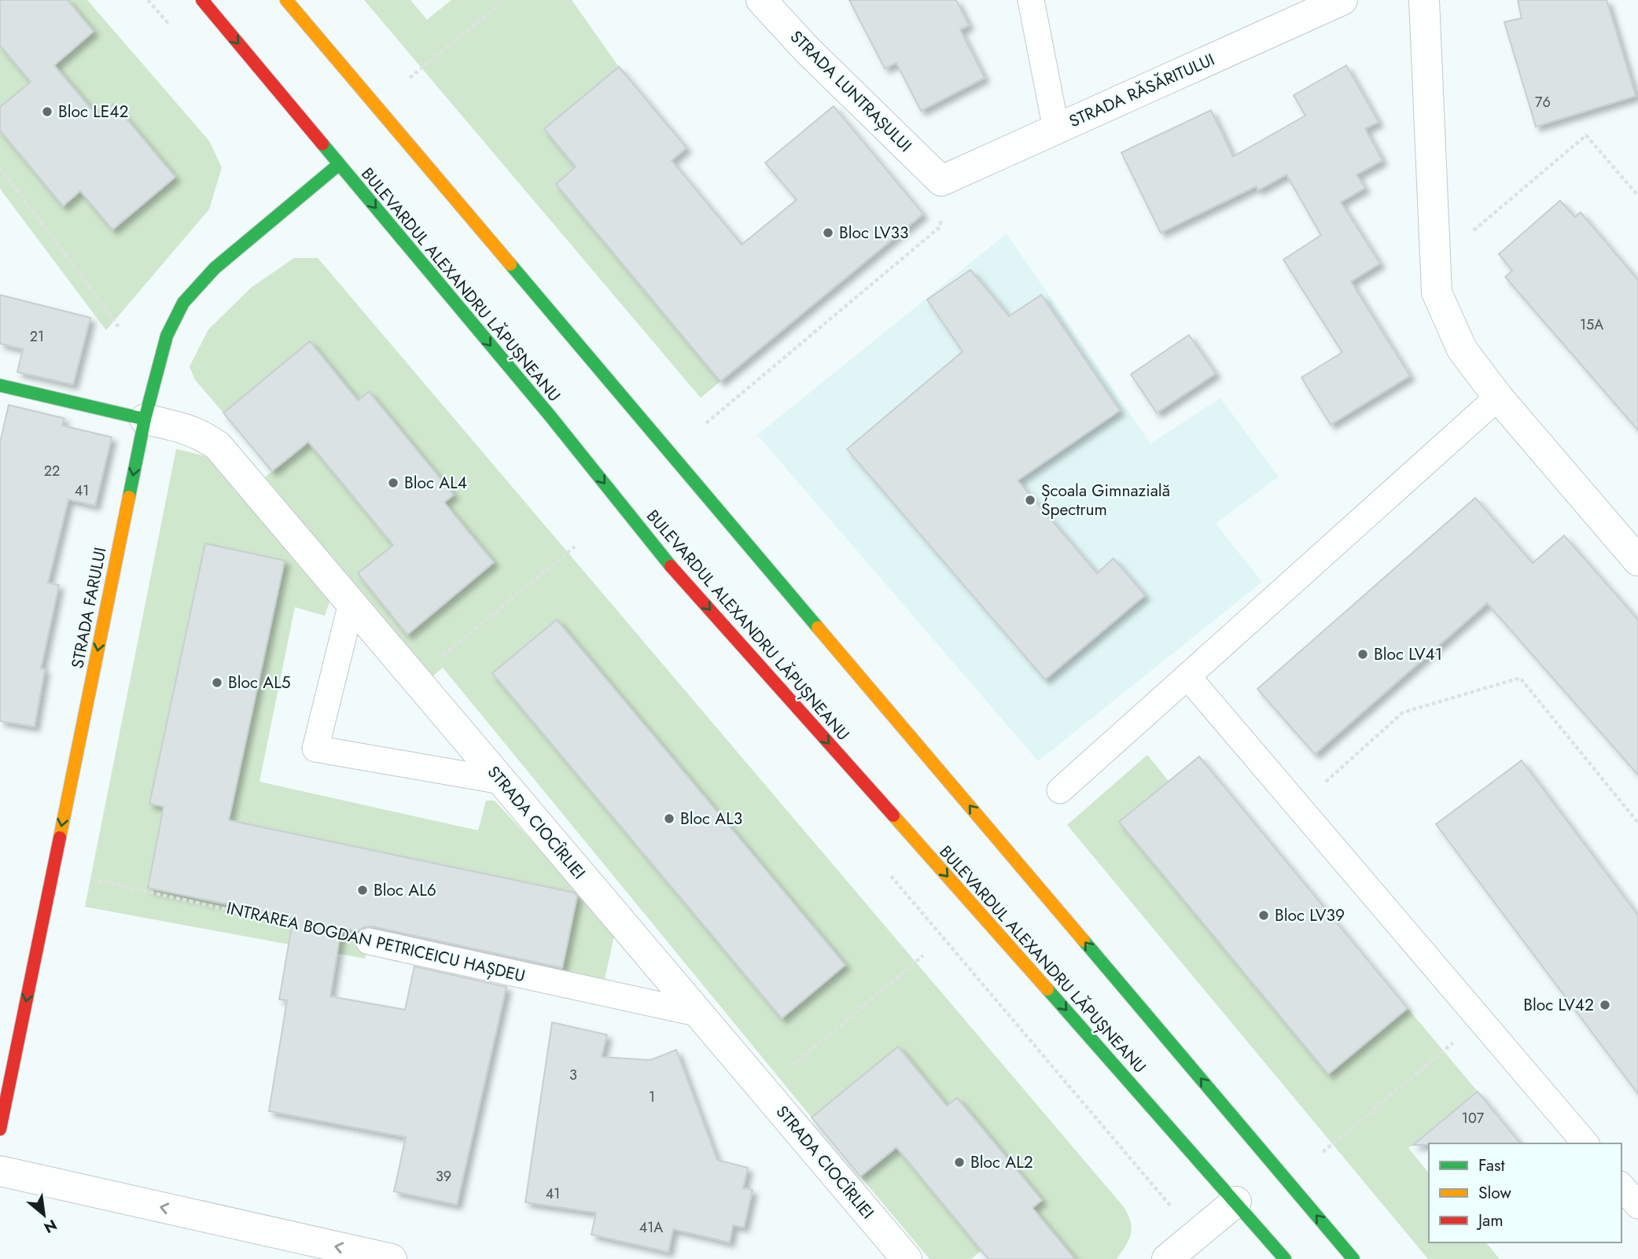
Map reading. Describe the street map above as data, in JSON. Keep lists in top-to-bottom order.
{
  "streets": {
    "main road": ["BULEVARDUL ALEXANDRU LĂPUȘNEANU", "STRADA FARULUI"],
    "street": ["STRADA RĂSĂRITULUI", "STRADA LUNTRAȘULUI", "STRADA CIOCÎRLIEI"],
    "lane": ["INTRAREA BOGDAN PETRICEICU HAȘDEU"]
  },
  "crossings": [
    ["STRADA RĂSĂRITULUI", "STRADA LUNTRAȘULUI"],
    ["BULEVARDUL ALEXANDRU LĂPUȘNEANU", "STRADA FARULUI"],
    ["STRADA FARULUI", "STRADA CIOCÎRLIEI"],
    ["STRADA FARULUI", "INTRAREA BOGDAN PETRICEICU HAȘDEU"],
    ["STRADA CIOCÎRLIEI", "INTRAREA BOGDAN PETRICEICU HAȘDEU"]
  ],
  "one_way": ["STRADA FARULUI"],
  "places": [
    "Bloc LE42",
    "Bloc LV33",
    "Bloc AL4",
    "Școala Gimnazială Spectrum",
    "Bloc LV41",
    "Bloc AL5",
    "Bloc AL3",
    "Bloc AL6",
    "Bloc LV39",
    "Bloc LV42",
    "Bloc AL2"
  ],
  "house_numbers": [
    "76",
    "15A",
    "21",
    "22",
    "41",
    "3",
    "1",
    "107",
    "39",
    "41",
    "41A"
  ],
  "legend": ["Fast", "Slow", "Jam"],
  "north": "bottom right"
}
